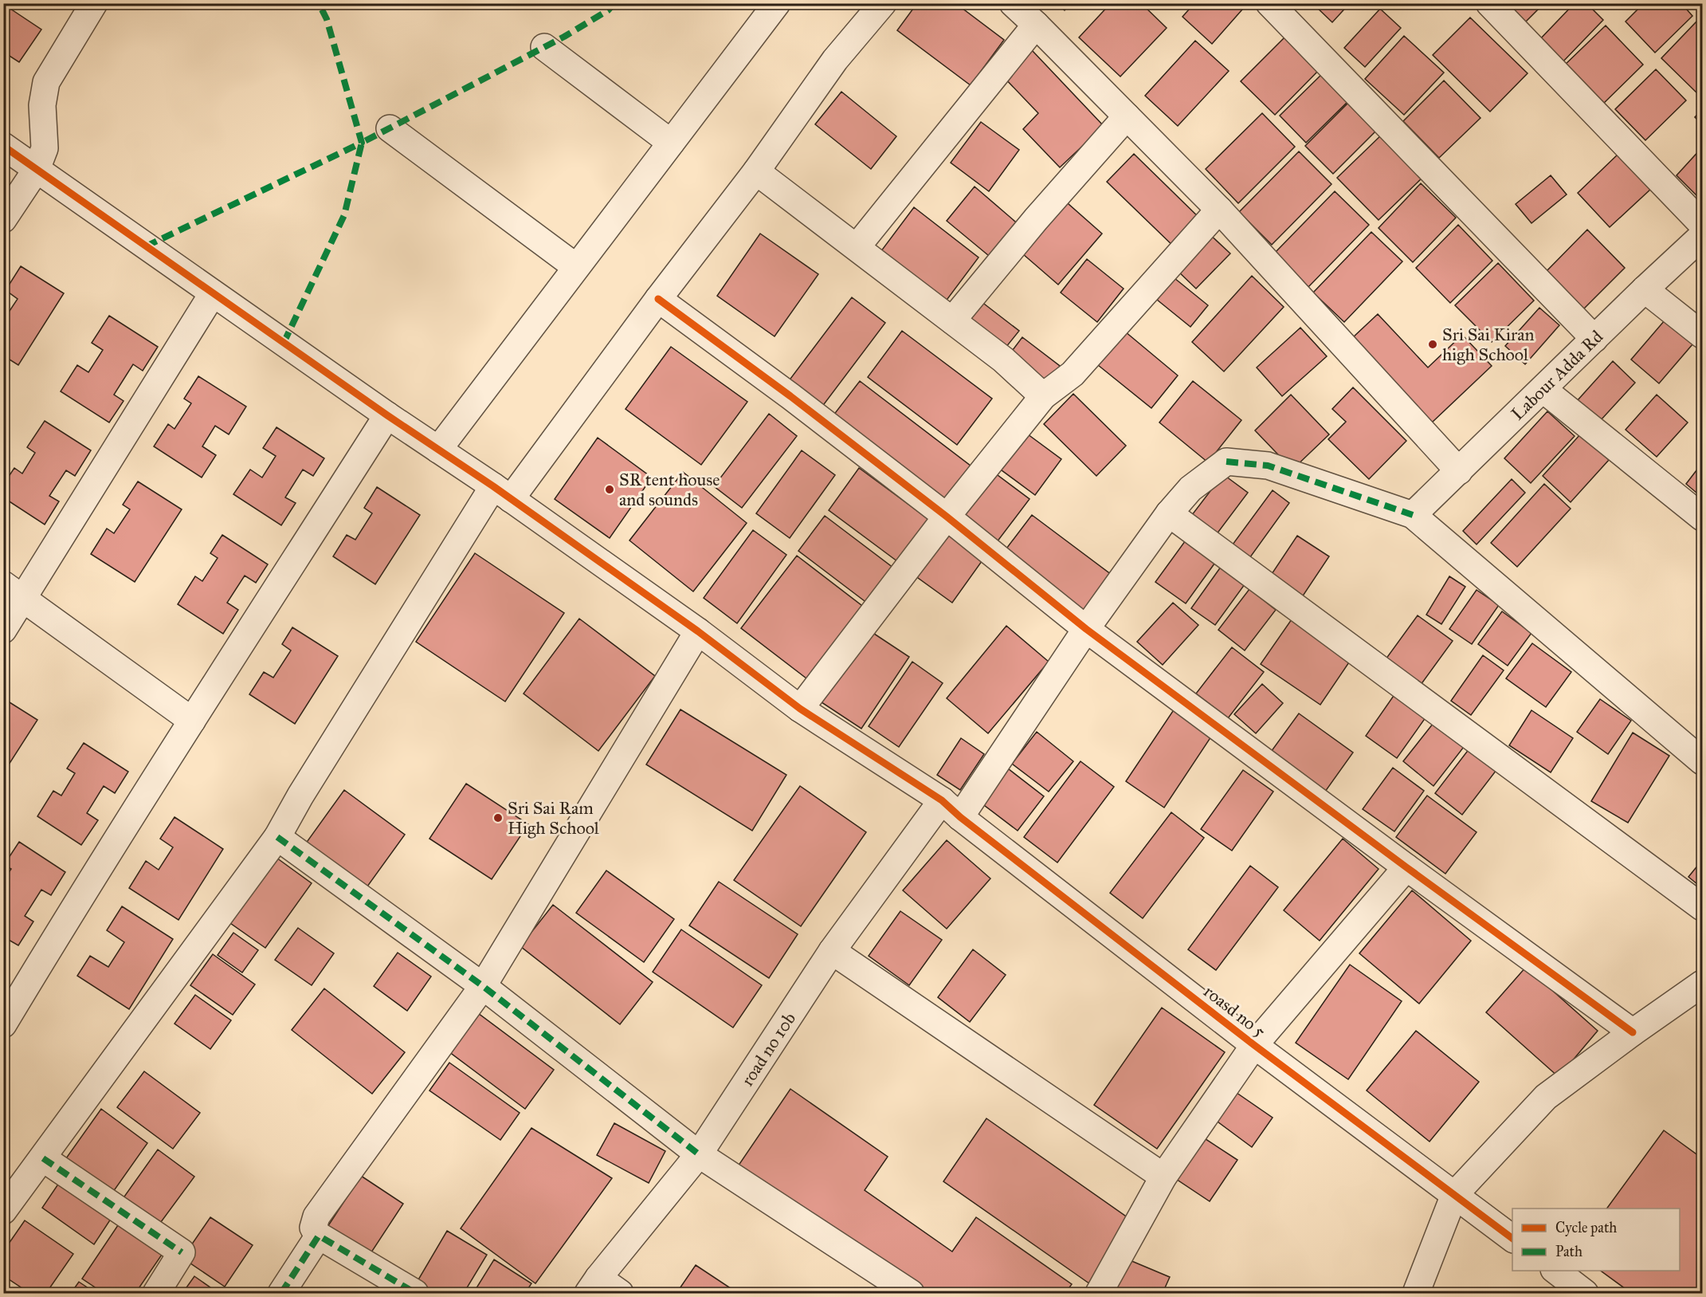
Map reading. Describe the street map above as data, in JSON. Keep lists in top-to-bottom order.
{
  "streets": {
    "street": ["Labour Adda Rd", "roasd no 5", "road no 10b"]
  },
  "crossings": [
    ["Labour Adda Rd", "road no 10b"],
    ["roasd no 5", "road no 10b"]
  ],
  "places": ["Sri Sai Kiran high School", "SR tent house and sounds", "Sri Sai Ram High School"],
  "legend": ["Cycle path", "Path"]
}
